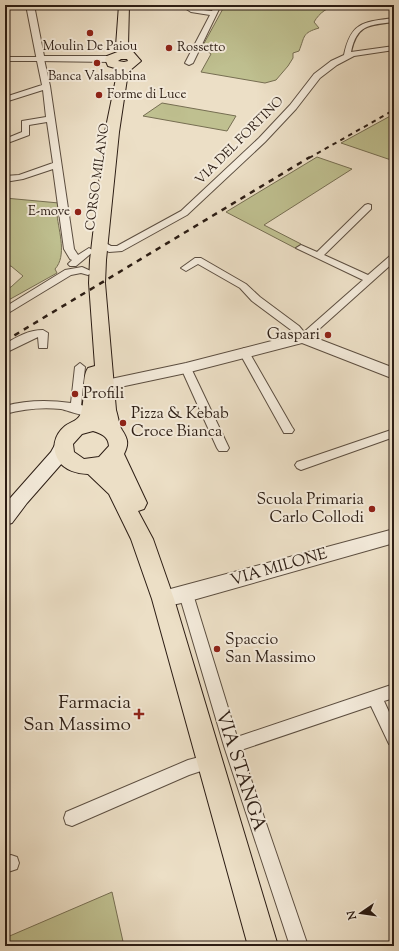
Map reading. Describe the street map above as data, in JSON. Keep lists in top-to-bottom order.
{
  "streets": {
    "main road": ["CORSO MILANO", "VIA STANGA"],
    "street": ["VIA DEL FORTINO", "VIA MILONE"]
  },
  "crossings": [
    ["VIA DEL FORTINO", "CORSO MILANO"],
    ["VIA MILONE", "VIA STANGA"]
  ],
  "places": {
    "other": [
      "Moulin De Paiou",
      "Rossetto",
      "Banca Valsabbina",
      "Forme di Luce",
      "E-move",
      "Gaspari",
      "Profili",
      "Pizza & Kebab Croce Bianca",
      "Scuola Primaria Carlo Collodi",
      "Spaccio San Massimo"
    ],
    "health": ["Farmacia San Massimo"]
  },
  "north": "left"
}
